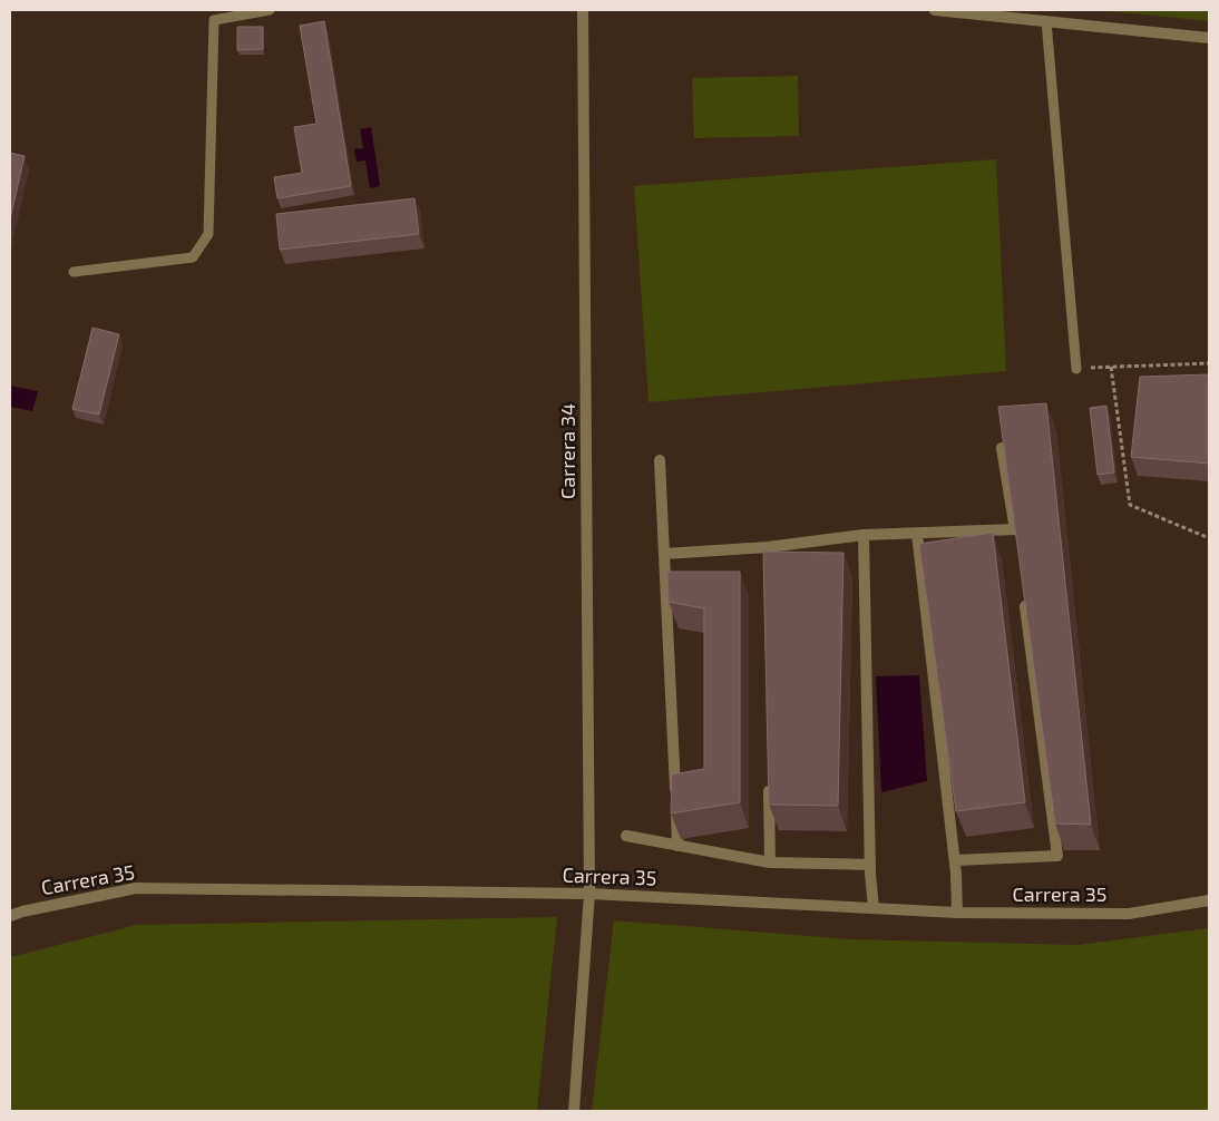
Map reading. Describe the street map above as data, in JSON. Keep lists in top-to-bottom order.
{
  "streets": {
    "street": ["Carrera 34", "Carrera 35"]
  },
  "crossings": [
    ["Carrera 34", "Carrera 35"]
  ]
}
